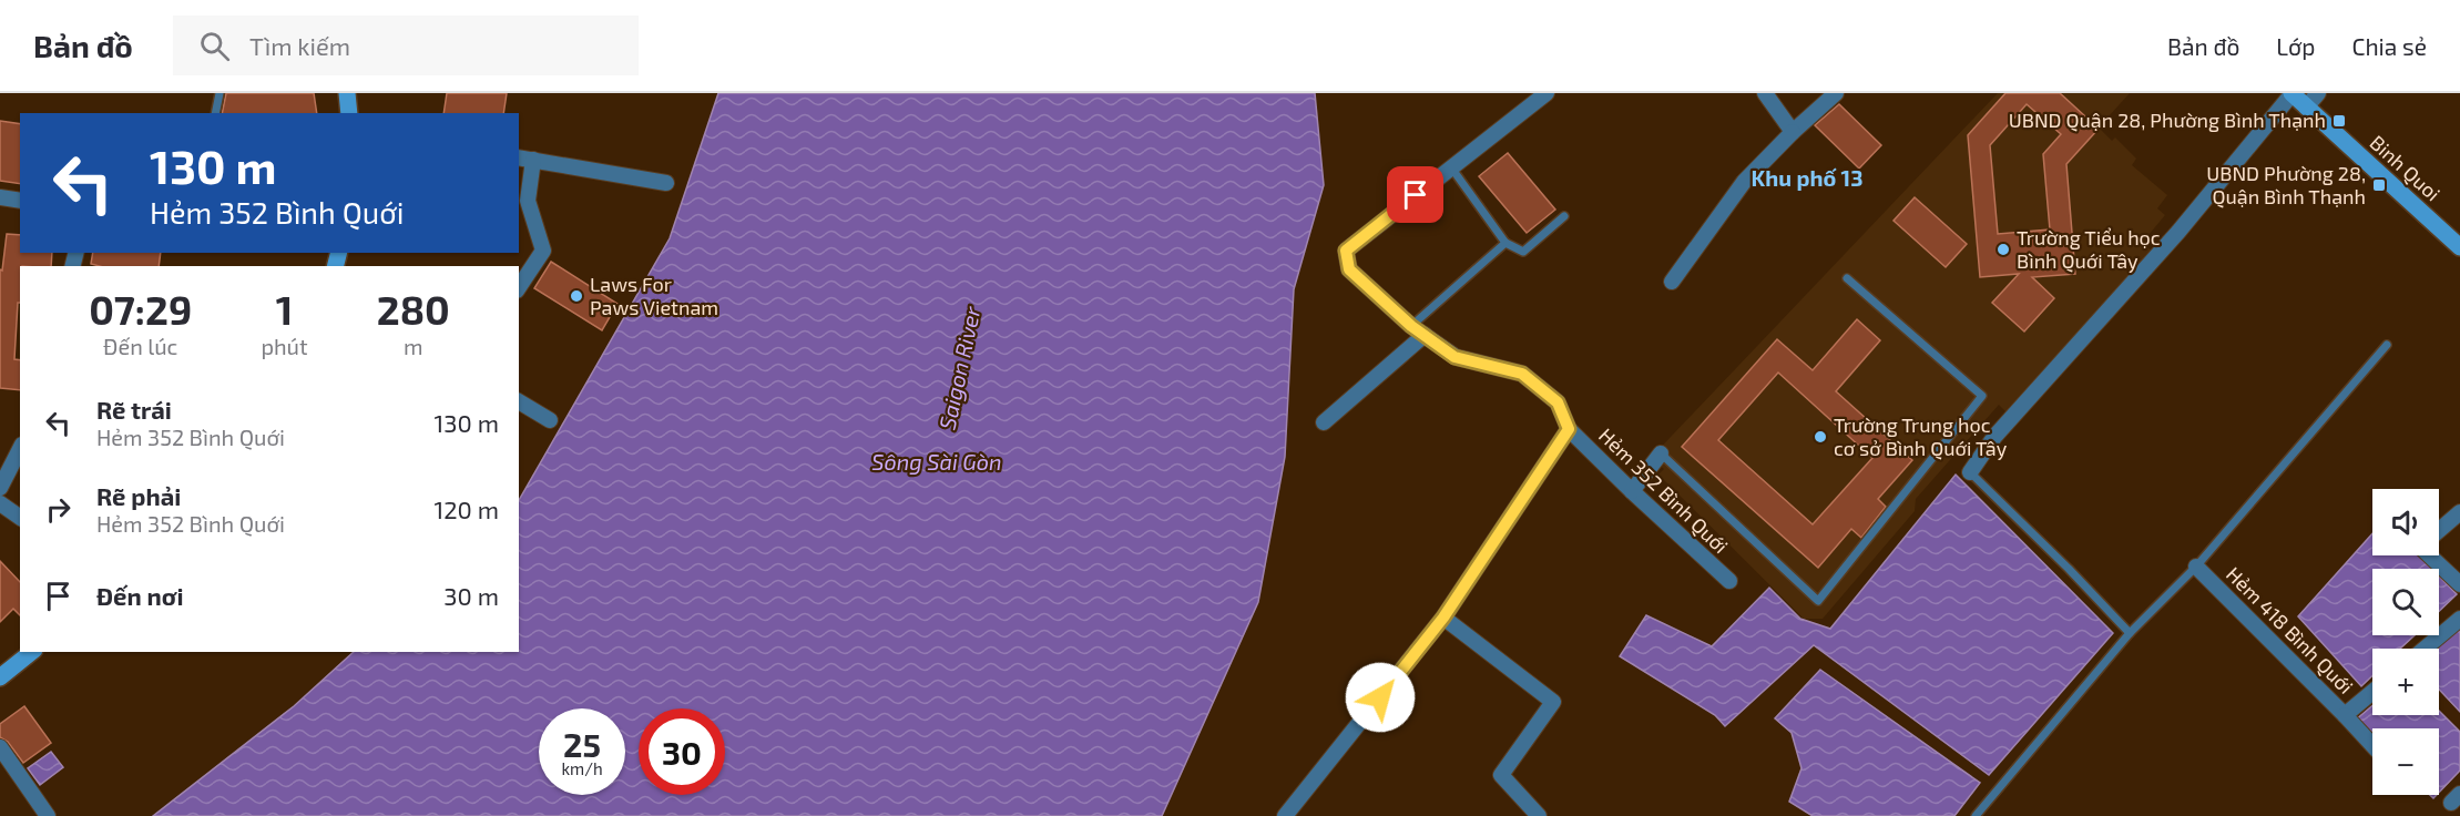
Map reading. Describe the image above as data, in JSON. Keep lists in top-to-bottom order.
{
  "streets": {
    "main road": ["Binh Quoi"],
    "street": ["Hẻm 352 Bình Quới", "Hẻm 418 Bình Quới"]
  },
  "districts": ["Khu phố 13"],
  "water": ["Saigon River", "Sông Sài Gòn"],
  "places": {
    "transit": ["UBND Quận 28, Phường Bình Thạnh", "UBND Phường 28, Quận Bình Thạnh"],
    "other": ["Trường Tiểu học Bình Quới Tây", "Laws For Paws Vietnam", "Trường Trung học cơ sở Bình Quới Tây"]
  },
  "page": {
    "header": "Bản đồ",
    "search": "Tìm kiếm",
    "nav": ["Bản đồ", "Lớp", "Chia sẻ"],
    "turn": ["130 m", "Hẻm 352 Bình Quới"],
    "eta": [
      "07:29",
      "Đến lúc",
      "1",
      "phút",
      "280",
      "m"
    ],
    "list": [
      {
        "name": "Rẽ trái",
        "note": "Hẻm 352 Bình Quới",
        "value": "130 m"
      },
      {
        "name": "Rẽ phải",
        "note": "Hẻm 352 Bình Quới",
        "value": "120 m"
      },
      {
        "name": "Đến nơi",
        "value": "30 m"
      }
    ],
    "map_buttons": ["+", "−"],
    "speed": "25 km/h",
    "limit": "30"
  }
}
